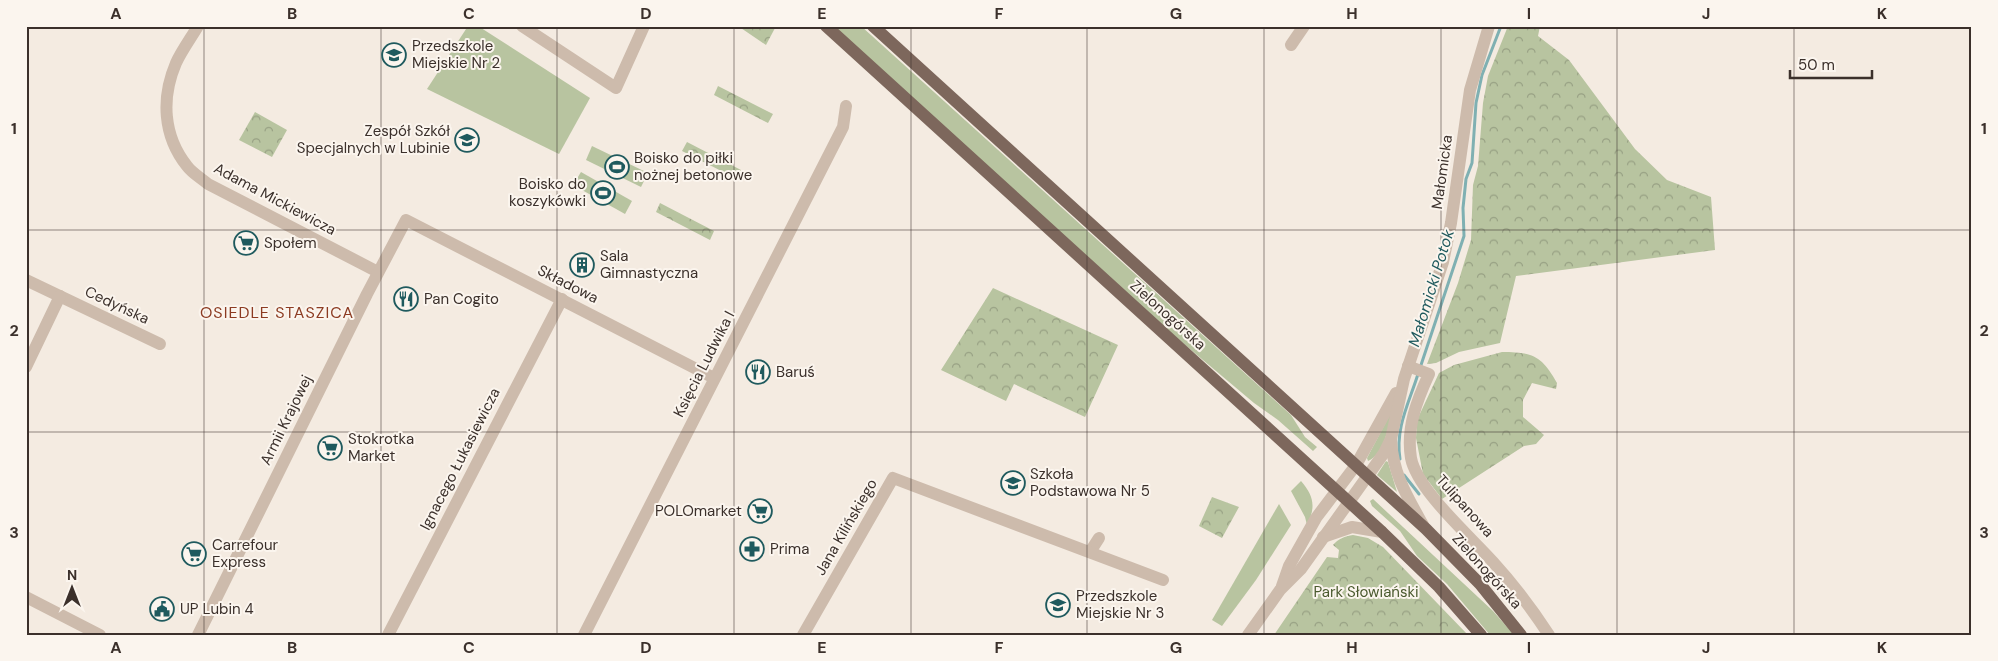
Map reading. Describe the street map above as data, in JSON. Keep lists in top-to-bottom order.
{
  "streets": {
    "main road": ["Zielonogórska"],
    "street": [
      "Małomicka",
      "Adama Mickiewicza",
      "Składowa",
      "Cedyńska",
      "Księcia Ludwika I",
      "Armii Krajowej",
      "Ignacego Łukasiewicza",
      "Tulipanowa",
      "Jana Kilińskiego"
    ]
  },
  "crossings": [
    ["Małomicka", "Zielonogórska"],
    ["Małomicka", "Tulipanowa"],
    ["Adama Mickiewicza", "Armii Krajowej"],
    ["Składowa", "Księcia Ludwika I"],
    ["Składowa", "Armii Krajowej"],
    ["Składowa", "Ignacego Łukasiewicza"]
  ],
  "districts": ["OSIEDLE STASZICA"],
  "water": ["Małomicki Potok"],
  "parks": ["Park Słowiański"],
  "places": {
    "school or university": [
      "Przedszkole Miejskie Nr 2",
      "Zespół Szkół Specjalnych w Lubinie",
      "Szkoła Podstawowa Nr 5",
      "Przedszkole Miejskie Nr 3"
    ],
    "sports": ["Boisko do piłki nożnej betonowe", "Boisko do koszykówki"],
    "supermarket": [
      "Społem",
      "Stokrotka Market",
      "POLOmarket",
      "Carrefour Express"
    ],
    "building": ["Sala Gimnastyczna"],
    "restaurant": ["Pan Cogito", "Baruś"],
    "pharmacy": ["Prima"],
    "public building": ["UP Lubin 4"]
  },
  "scale_bar": "50 m",
  "north": "top",
  "grid": {
    "columns": [
      "A",
      "B",
      "C",
      "D",
      "E",
      "F",
      "G",
      "H",
      "I",
      "J",
      "K"
    ],
    "rows": ["1", "2", "3"]
  }
}
